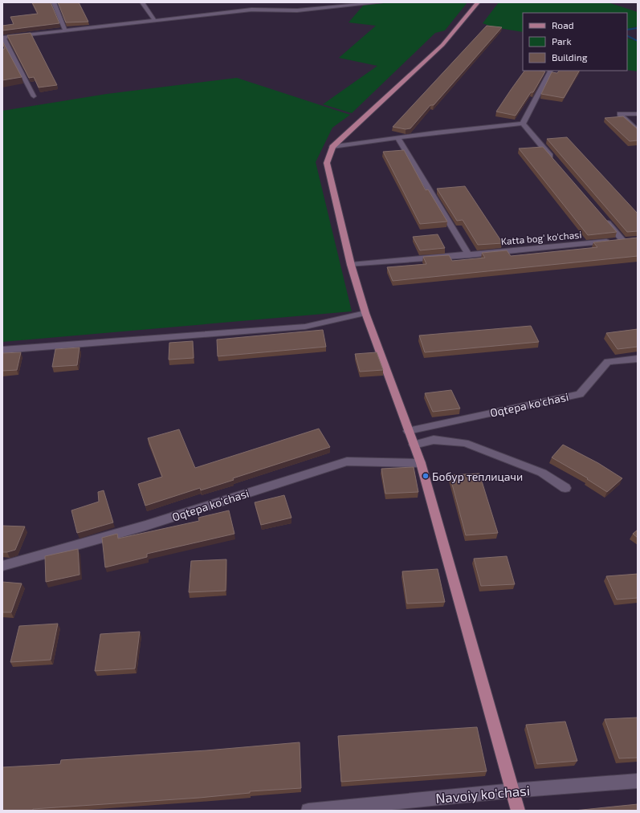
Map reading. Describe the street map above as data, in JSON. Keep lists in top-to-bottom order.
{
  "streets": {
    "street": ["Katta bog' ko'chasi", "Oqtepa ko'chasi", "Navoiy ko'chasi"]
  },
  "places": ["Бобур теплицачи"],
  "legend": ["Road", "Park", "Building"]
}
